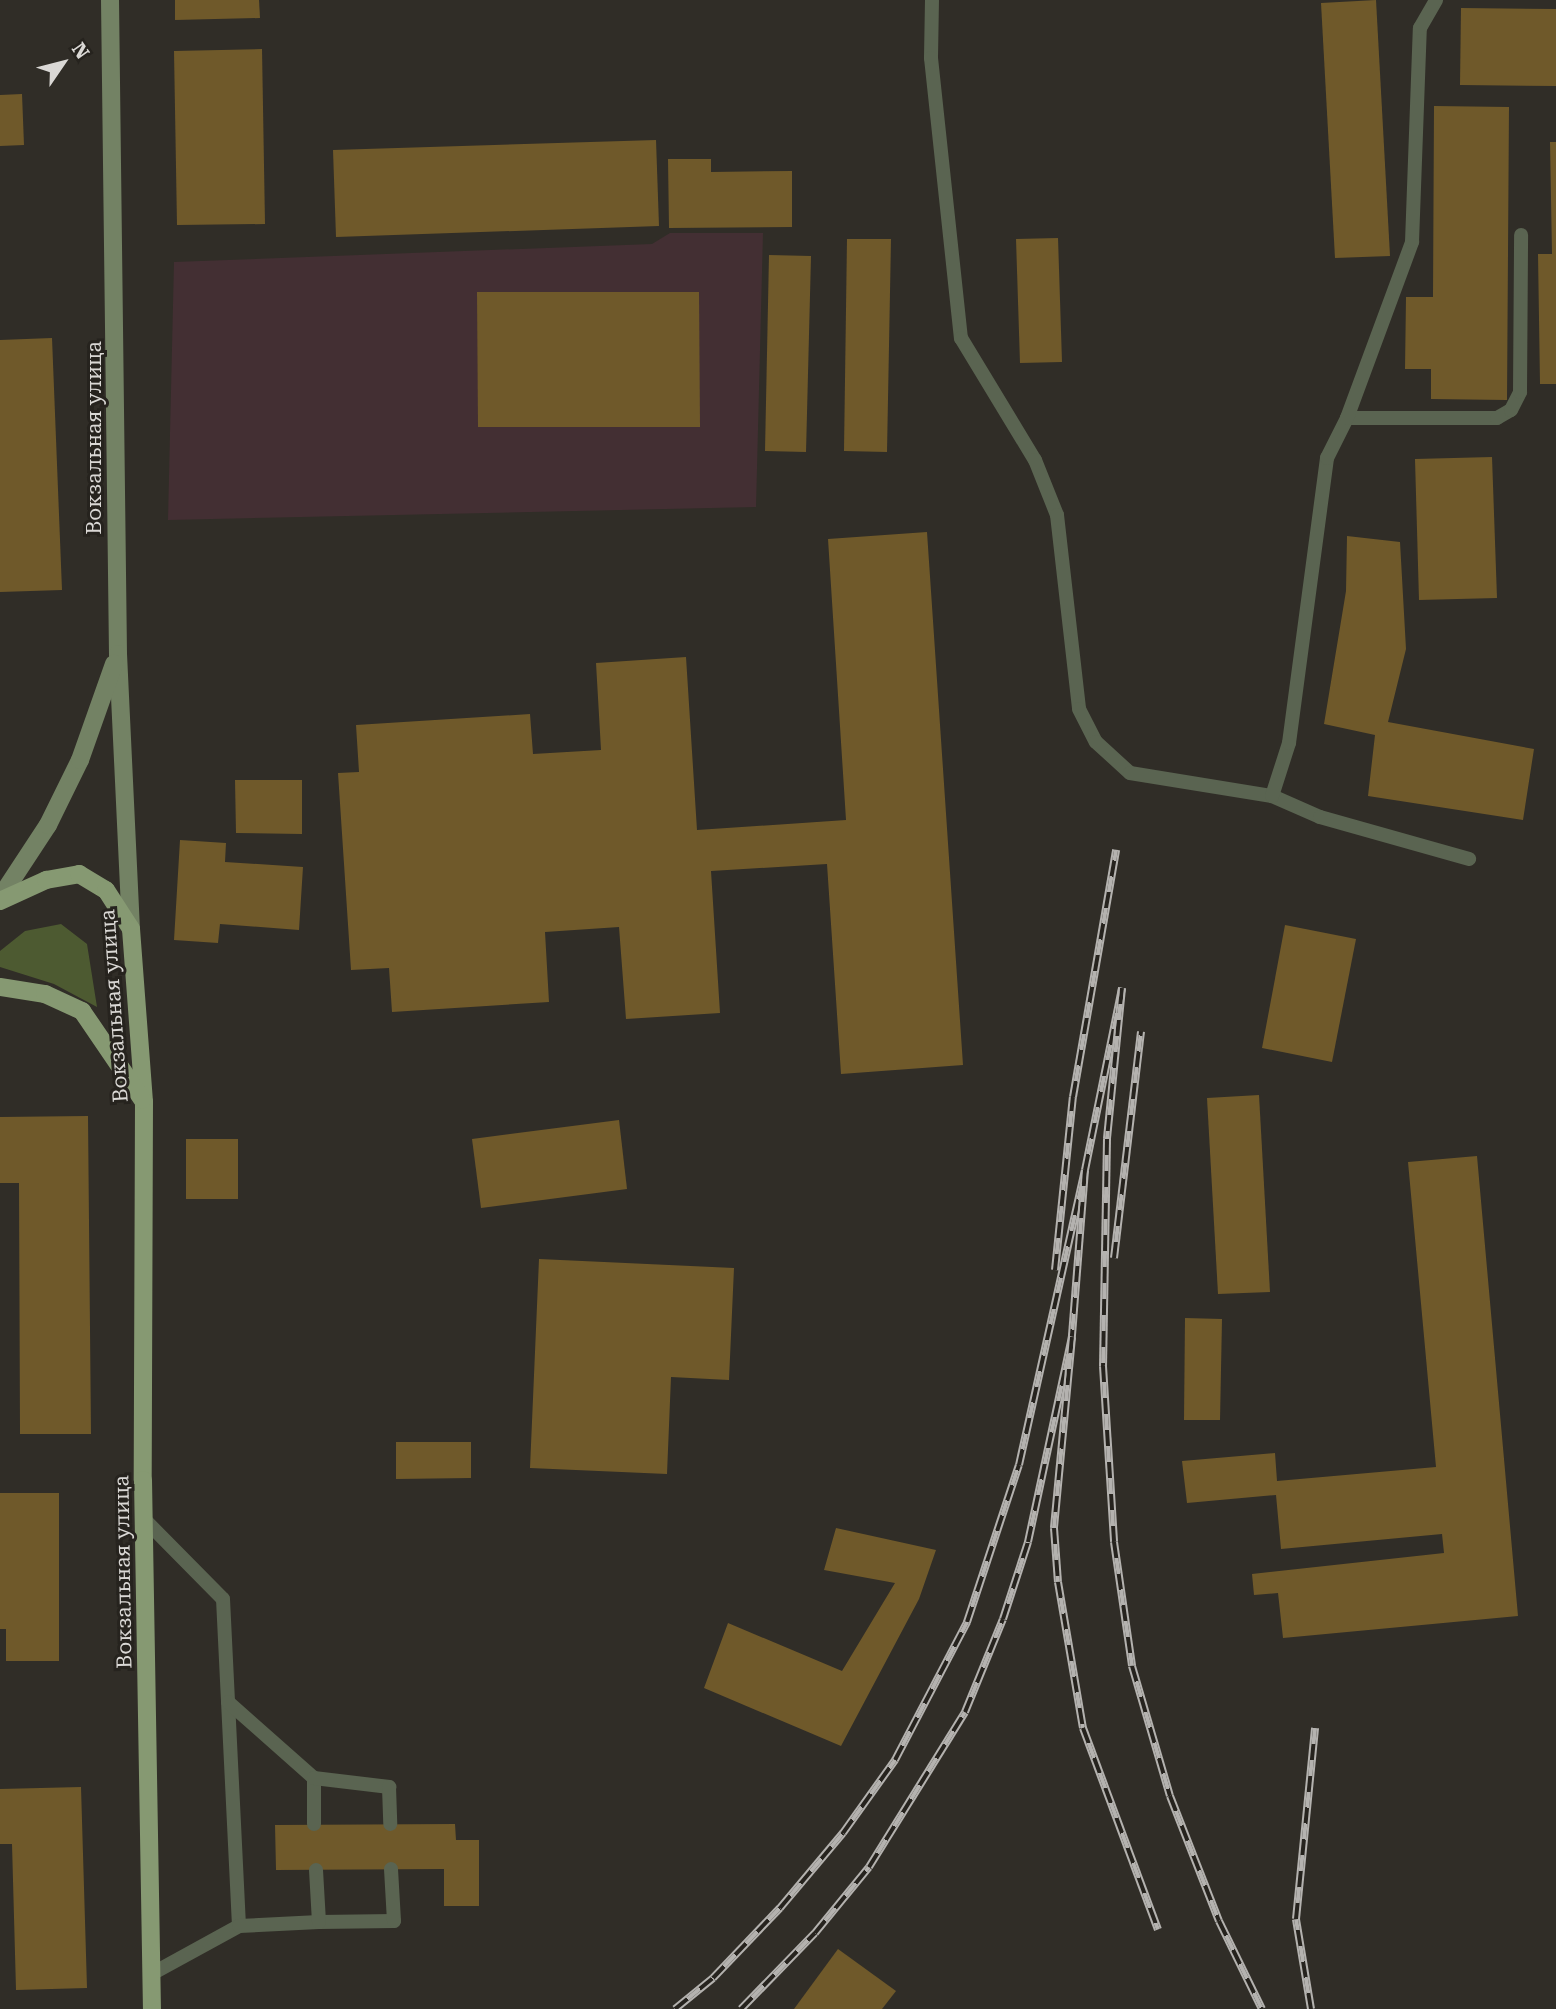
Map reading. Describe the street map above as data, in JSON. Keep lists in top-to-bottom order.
{
  "streets": {
    "main road": ["Вокзальная улица"]
  },
  "north": "top right"
}
